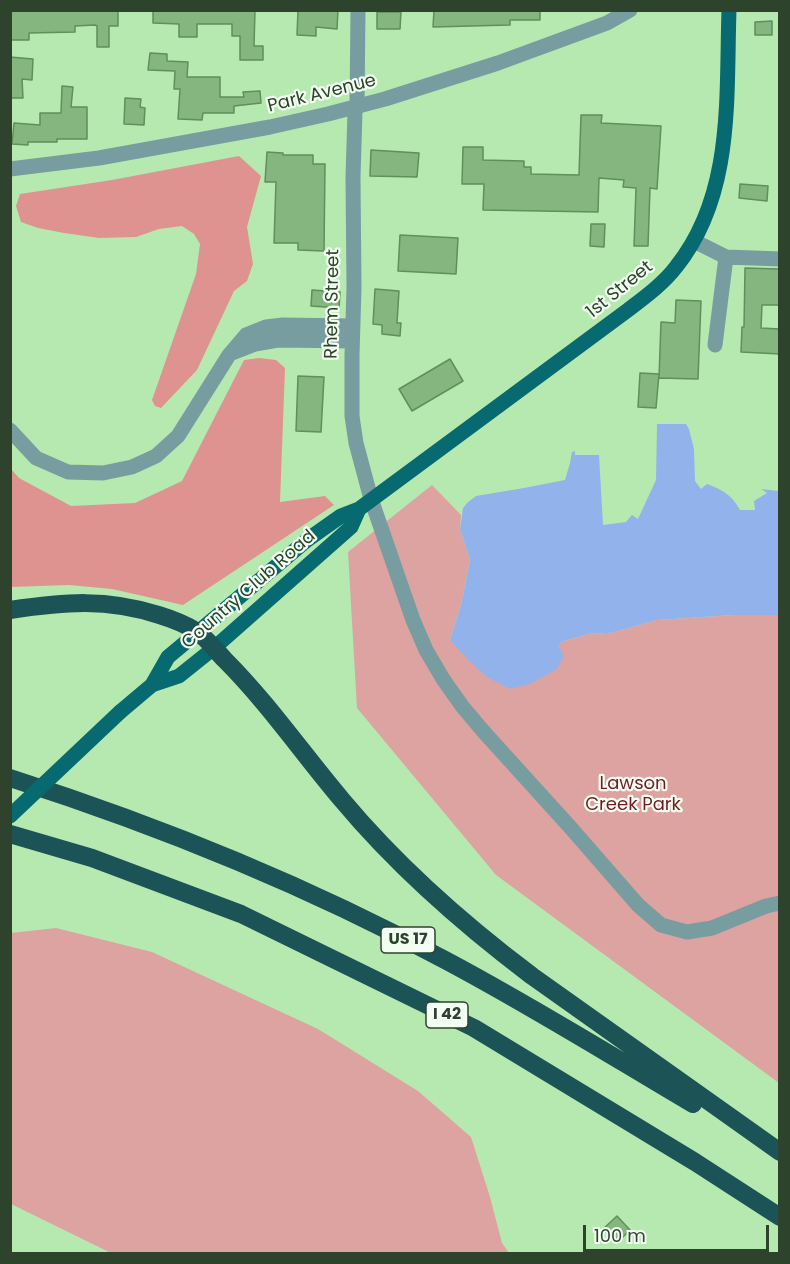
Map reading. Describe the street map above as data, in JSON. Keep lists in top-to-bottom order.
{
  "streets": {
    "highway": ["US 17", "I 42"],
    "main road": ["1st Street", "Country Club Road"],
    "street": ["Park Avenue", "Rhem Street"]
  },
  "crossings": [
    ["Park Avenue", "Rhem Street"],
    ["1st Street", "Rhem Street"],
    ["1st Street", "Country Club Road"],
    ["Rhem Street", "Country Club Road"]
  ],
  "parks": ["Lawson Creek Park"],
  "scale_bar": "100 m"
}
